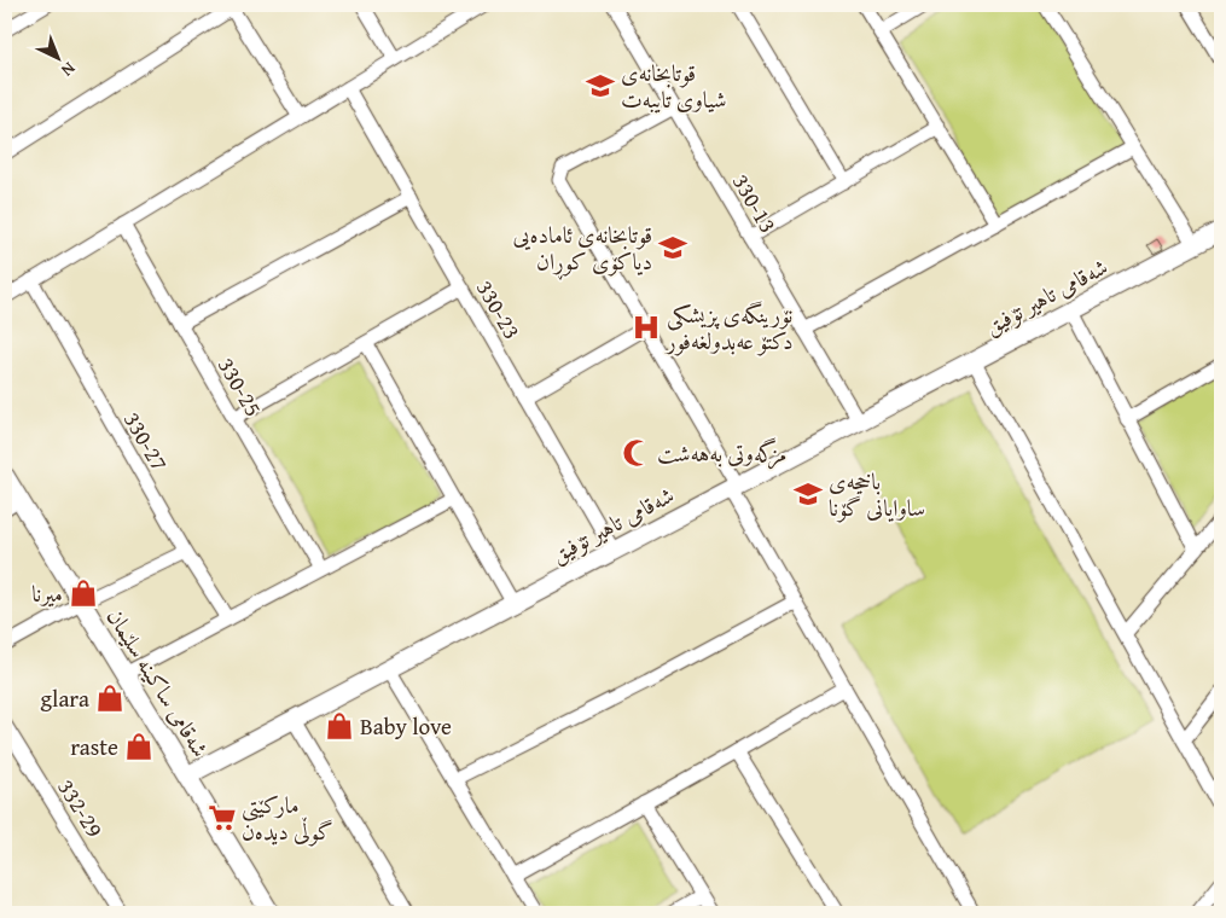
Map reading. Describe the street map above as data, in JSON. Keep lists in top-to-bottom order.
{
  "streets": {
    "street": [
      "330-13",
      "شەقامی تاهیر تۆفیق",
      "330-23",
      "330-25",
      "330-27",
      "شەقامی ساکینە سلێمان",
      "332-29"
    ]
  },
  "crossings": [
    ["330-13", "شەقامی تاهیر تۆفیق"],
    ["شەقامی تاهیر تۆفیق", "330-23"],
    ["شەقامی تاهیر تۆفیق", "شەقامی ساکینە سلێمان"]
  ],
  "places": {
    "school or university": ["قوتابخانەی شیاوی تایبەت", "قوتابخانەی ئامادەیی دیاکۆی کوڕان", "باخچەی ساوایانی گۆنا"],
    "hospital": ["نۆرینگەی پزیشکی دکتۆ عەبدولغەفور"],
    "mosque": ["مزگەوتی بەهەشت"],
    "shop": [
      "ميرنا",
      "glara",
      "Baby love",
      "raste"
    ],
    "supermarket": ["مارکێتی گوڵی دیدەن"]
  },
  "north": "bottom right"
}
